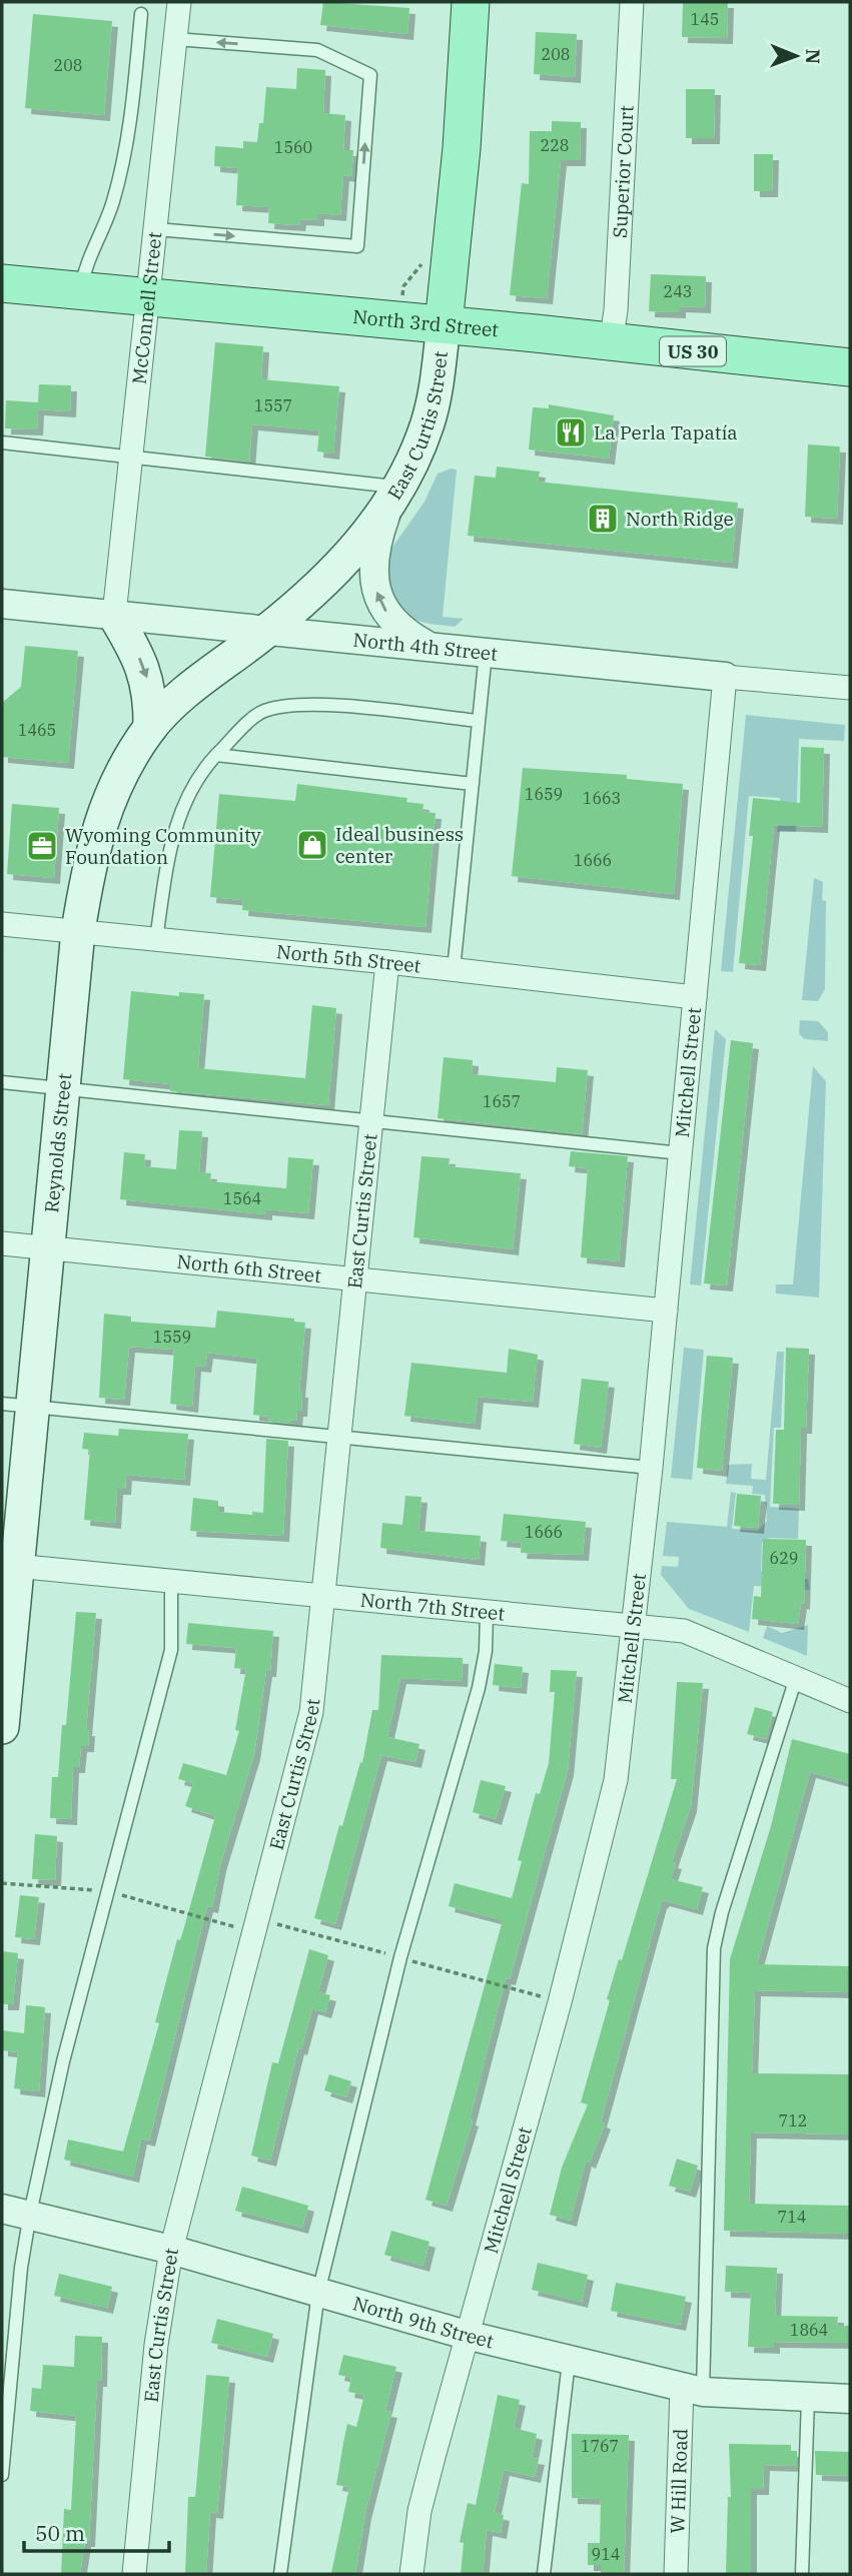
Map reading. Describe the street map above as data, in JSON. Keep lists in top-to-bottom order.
{
  "streets": {
    "main road": [
      "North 3rd Street",
      "US 30",
      "East Curtis Street",
      "Reynolds Street"
    ],
    "street": [
      "Superior Court",
      "McConnell Street",
      "North 4th Street",
      "North 5th Street",
      "Mitchell Street",
      "North 6th Street",
      "North 7th Street",
      "North 9th Street",
      "W Hill Road"
    ]
  },
  "crossings": [
    ["Superior Court", "North 3rd Street"],
    ["McConnell Street", "North 3rd Street"],
    ["McConnell Street", "North 4th Street"],
    ["North 3rd Street", "East Curtis Street"],
    ["East Curtis Street", "North 4th Street"],
    ["East Curtis Street", "North 5th Street"],
    ["East Curtis Street", "Reynolds Street"],
    ["East Curtis Street", "North 6th Street"],
    ["East Curtis Street", "North 7th Street"],
    ["East Curtis Street", "North 9th Street"],
    ["North 4th Street", "Mitchell Street"],
    ["North 4th Street", "Reynolds Street"],
    ["North 5th Street", "Mitchell Street"],
    ["North 5th Street", "Reynolds Street"],
    ["Mitchell Street", "North 6th Street"],
    ["Mitchell Street", "North 7th Street"],
    ["Mitchell Street", "North 9th Street"],
    ["Reynolds Street", "North 6th Street"],
    ["Reynolds Street", "North 7th Street"],
    ["North 9th Street", "W Hill Road"]
  ],
  "places": {
    "restaurant": ["La Perla Tapatía"],
    "building": ["North Ridge"],
    "shop": ["Ideal business center"],
    "office": ["Wyoming Community Foundation"]
  },
  "house_numbers": [
    "145",
    "208",
    "208",
    "228",
    "1560",
    "243",
    "1557",
    "1465",
    "1659",
    "1663",
    "1666",
    "1657",
    "1564",
    "1559",
    "1666",
    "629",
    "712",
    "714",
    "1864",
    "1767",
    "914"
  ],
  "scale_bar": "50 m",
  "north": "right"
}
